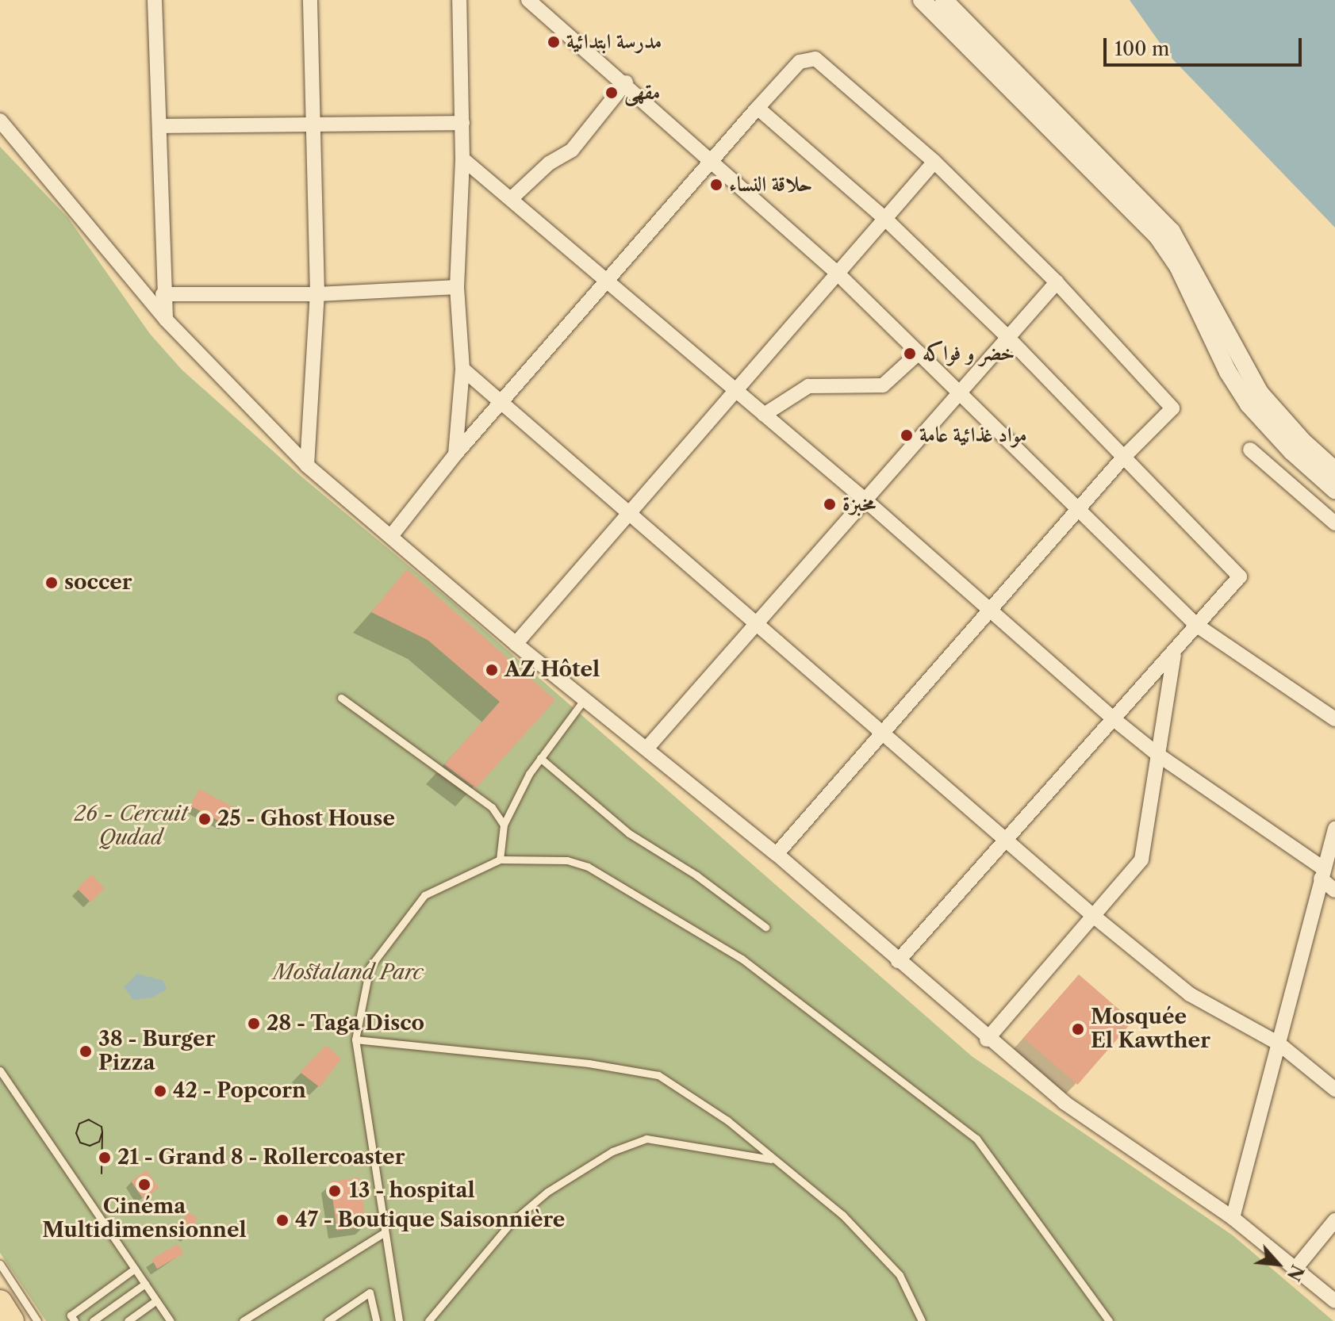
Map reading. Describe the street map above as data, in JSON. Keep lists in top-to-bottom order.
{
  "parks": ["26 - Cercuit Qudad", "Mostaland Parc"],
  "places": [
    "مدرسة ابتدائية",
    "مقهى",
    "حلاقة النساء",
    "خضر و فواكه",
    "مواد غذائية عامة",
    "مخبزة",
    "soccer",
    "AZ Hôtel",
    "25 - Ghost House",
    "28 - Taga Disco",
    "Mosquée El Kawther",
    "38 - Burger Pizza",
    "42 - Popcorn",
    "21 - Grand 8 - Rollercoaster",
    "Cinéma Multidimensionnel",
    "13 - hospital",
    "47 - Boutique Saisonnière"
  ],
  "scale_bar": "100 m",
  "north": "bottom right"
}
